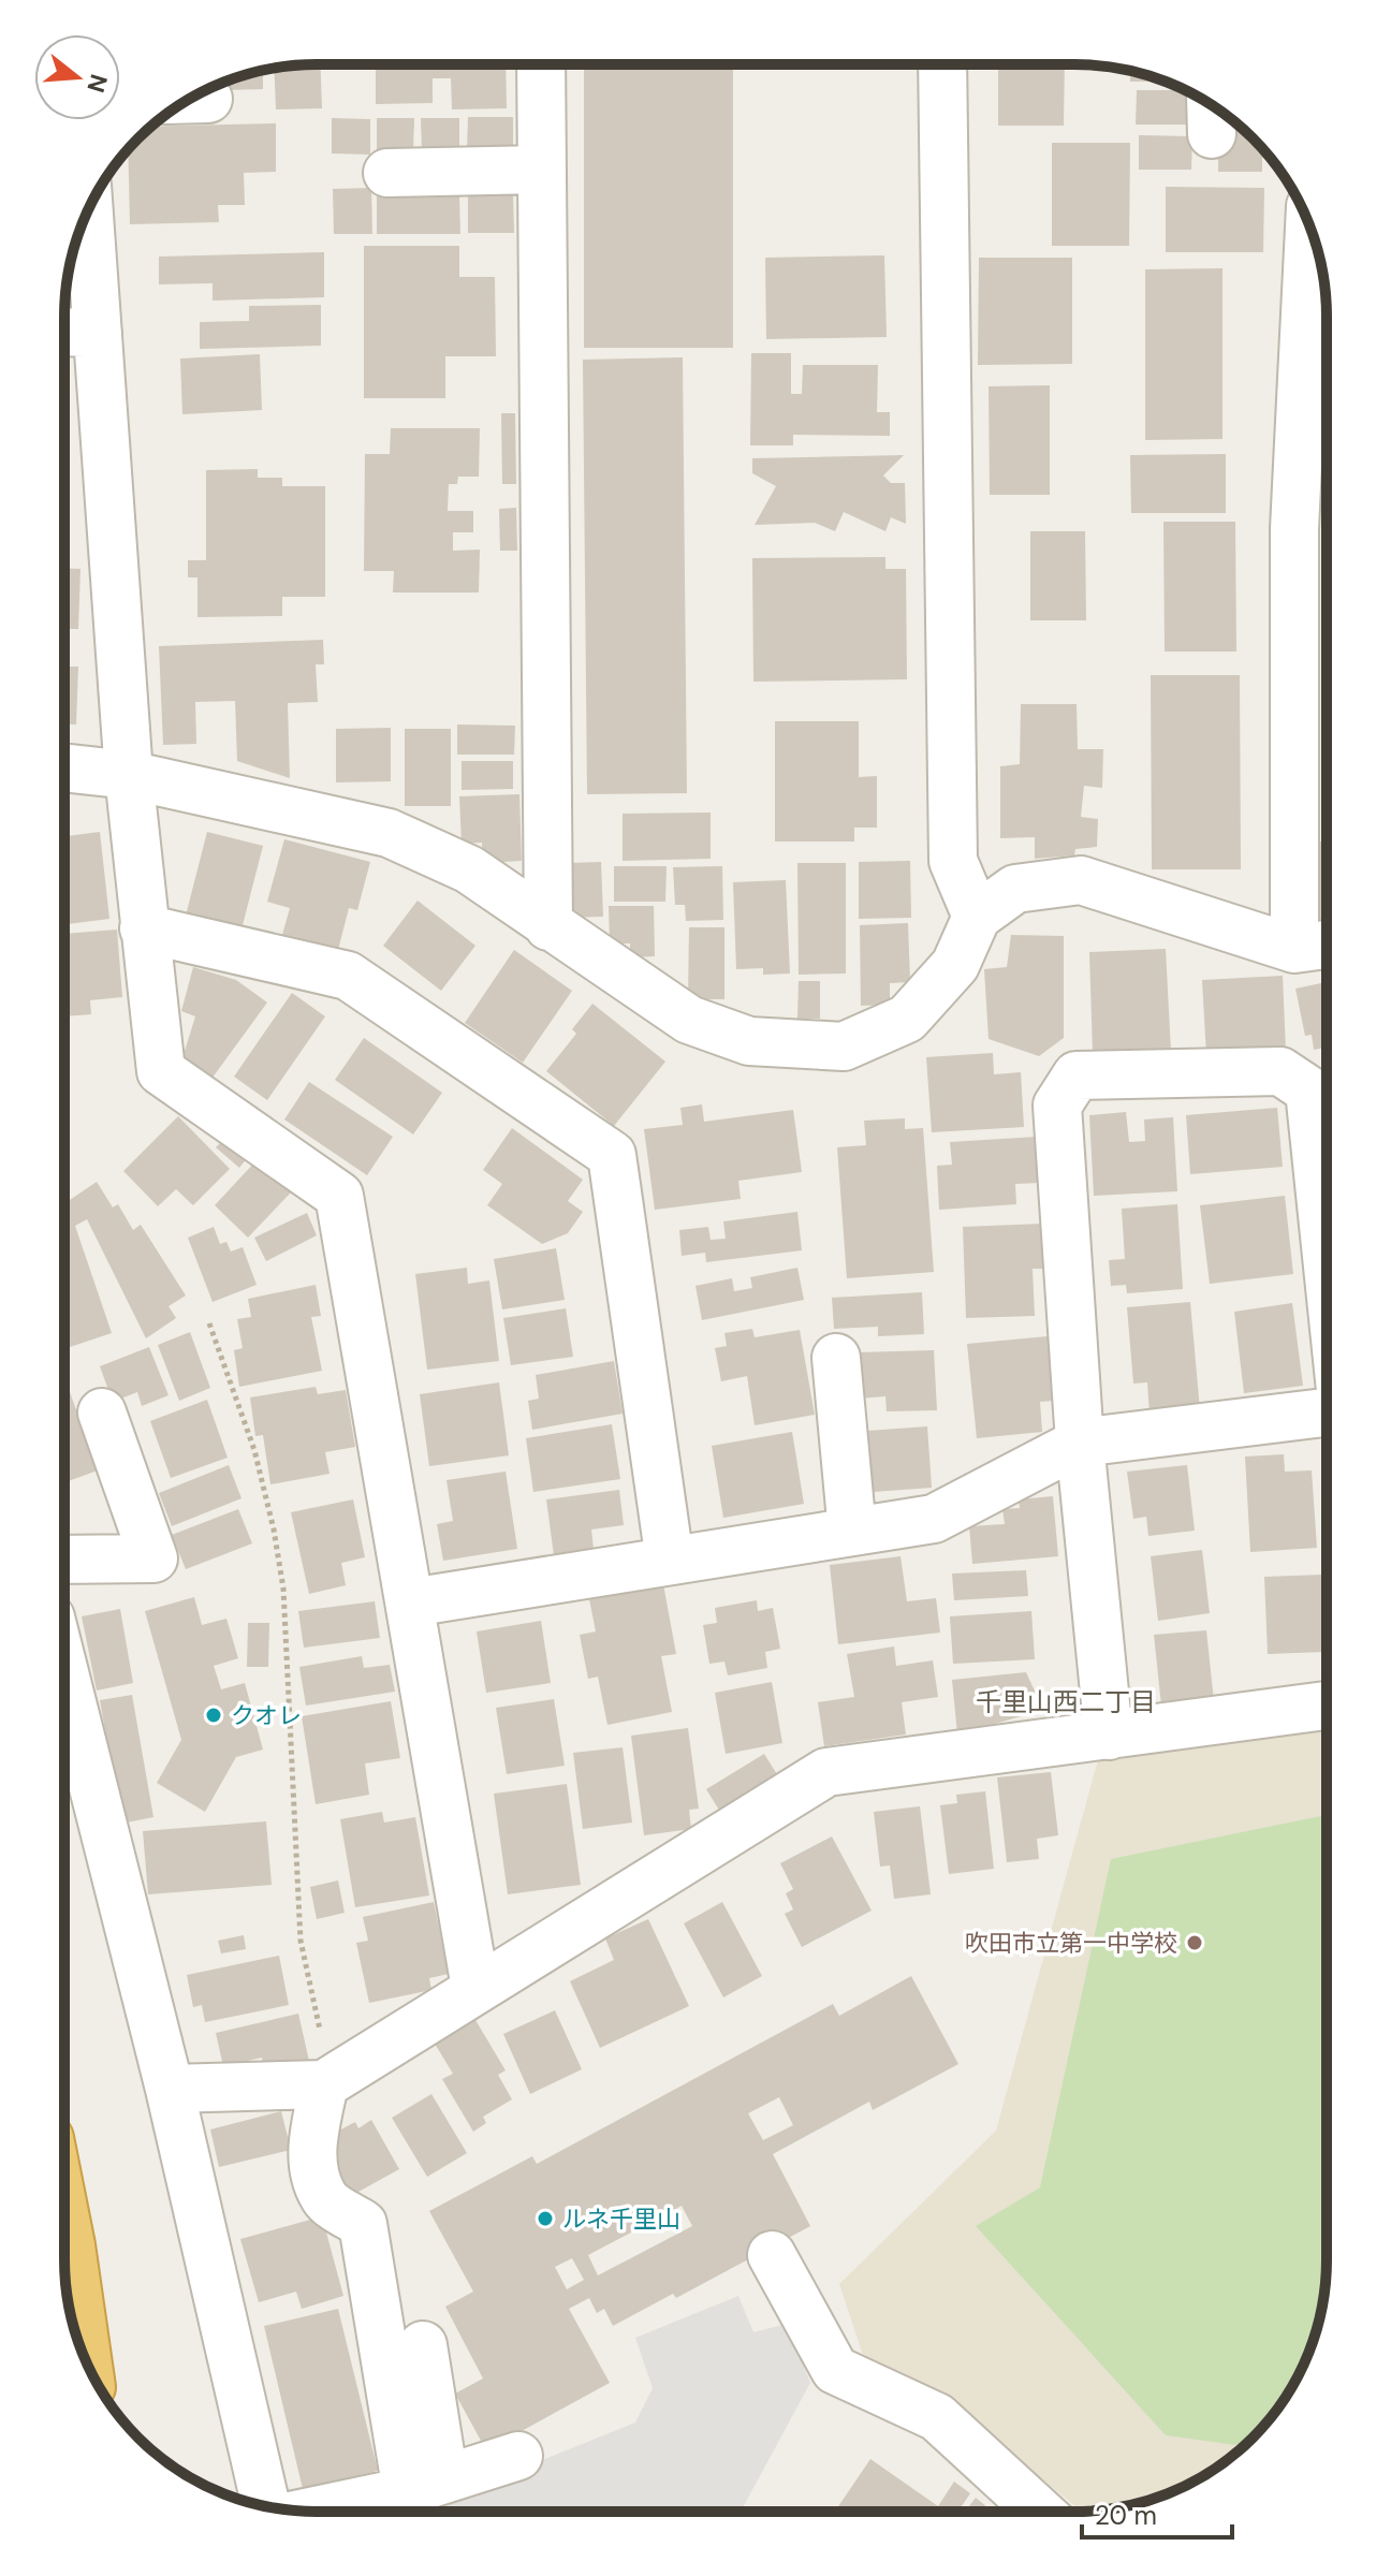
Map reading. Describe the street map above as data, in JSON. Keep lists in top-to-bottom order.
{
  "districts": ["千里山西二丁目"],
  "places": ["クオレ", "吹田市立第一中学校", "ルネ千里山"],
  "scale_bar": "20 m",
  "north": "right"
}
